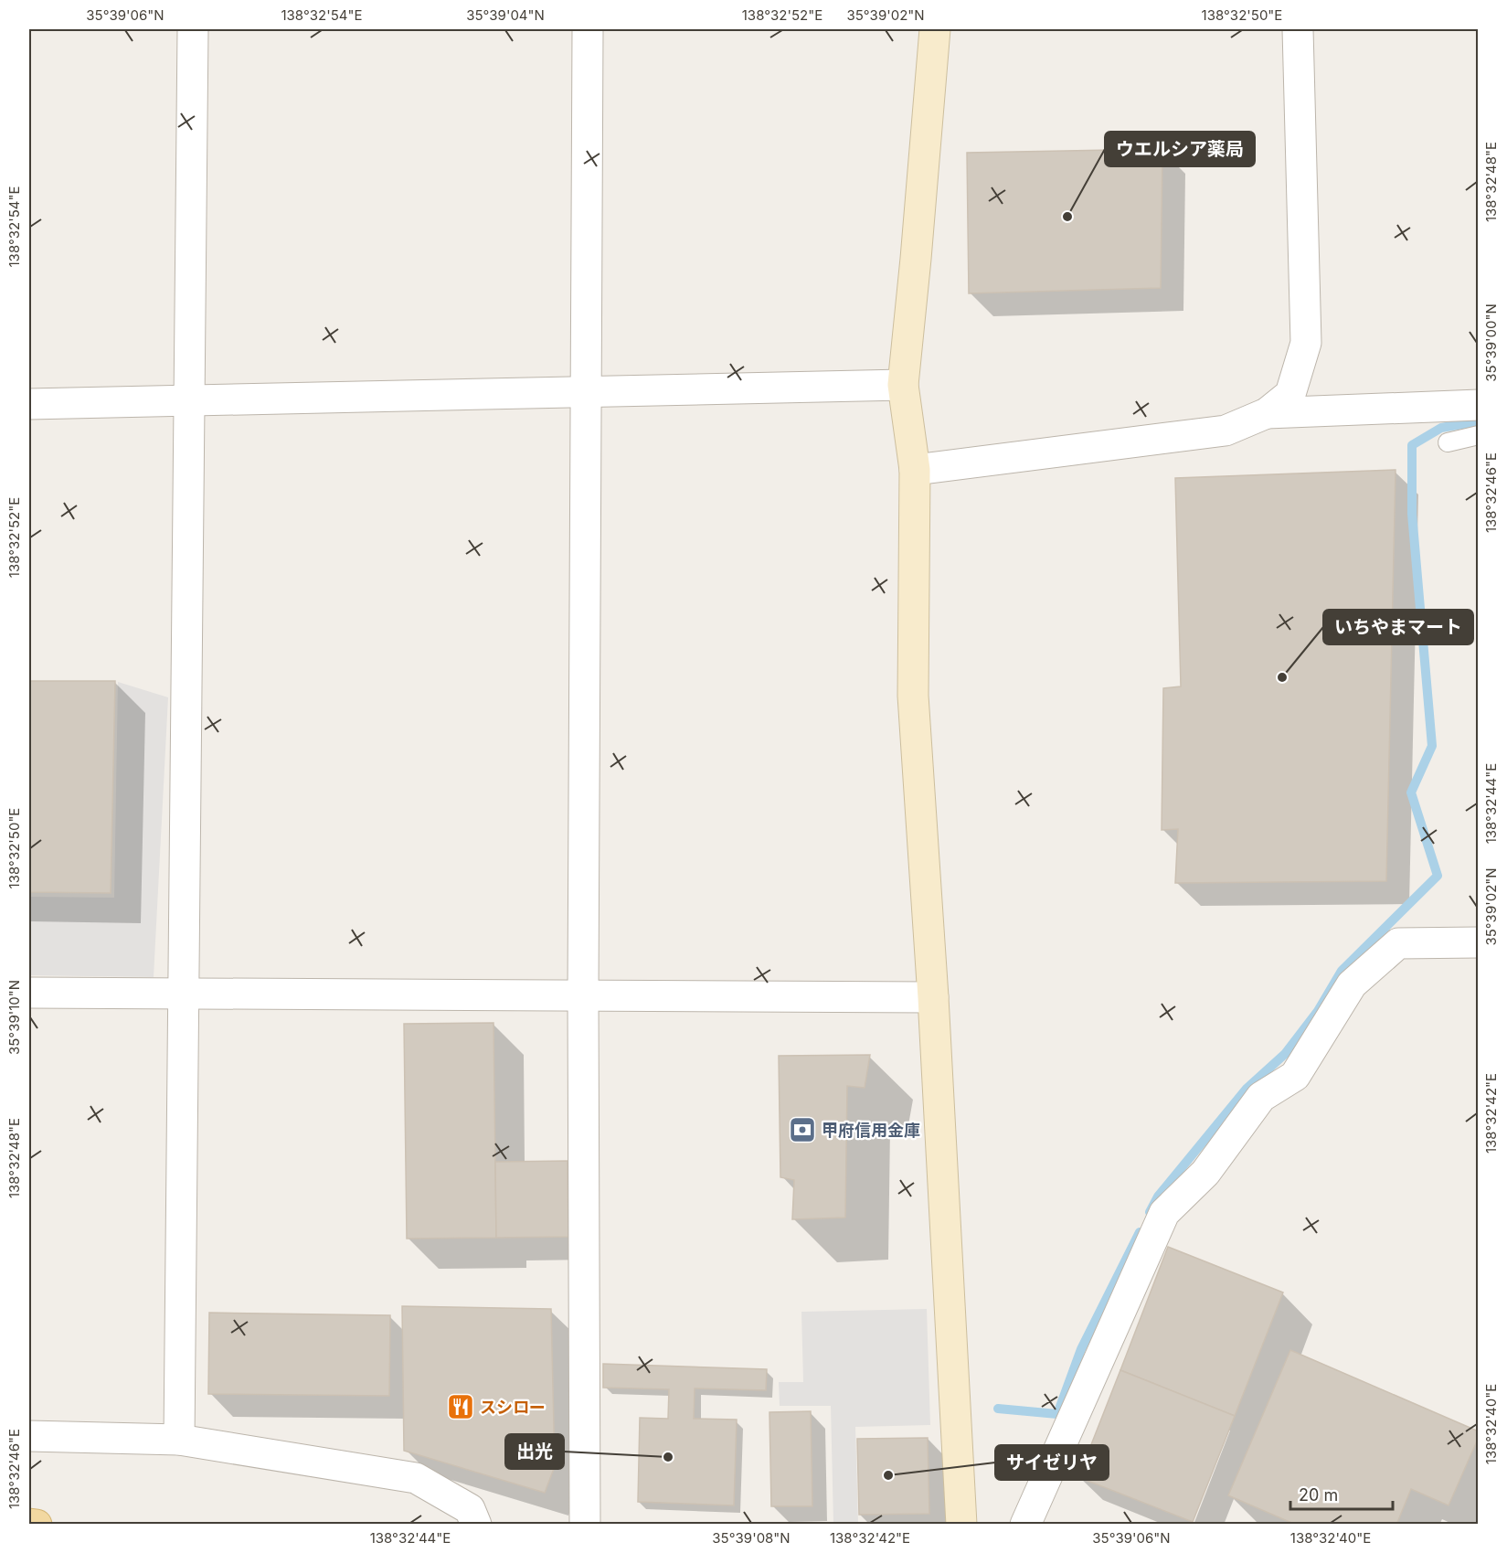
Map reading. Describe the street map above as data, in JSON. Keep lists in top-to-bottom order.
{
  "places": {
    "other": [
      "ウエルシア薬局",
      "いちやまマート",
      "出光",
      "サイゼリヤ"
    ],
    "bank": ["甲府信用金庫"],
    "restaurant": ["スシロー"]
  },
  "scale_bar": "20 m",
  "coordinates": [
    "35°39'06\"N",
    "138°32'54\"E",
    "35°39'04\"N",
    "138°32'52\"E",
    "35°39'02\"N",
    "138°32'50\"E",
    "138°32'48\"E",
    "35°39'00\"N",
    "138°32'46\"E",
    "138°32'44\"E",
    "35°39'10\"N",
    "138°32'42\"E",
    "138°32'40\"E",
    "35°39'08\"N"
  ]
}
